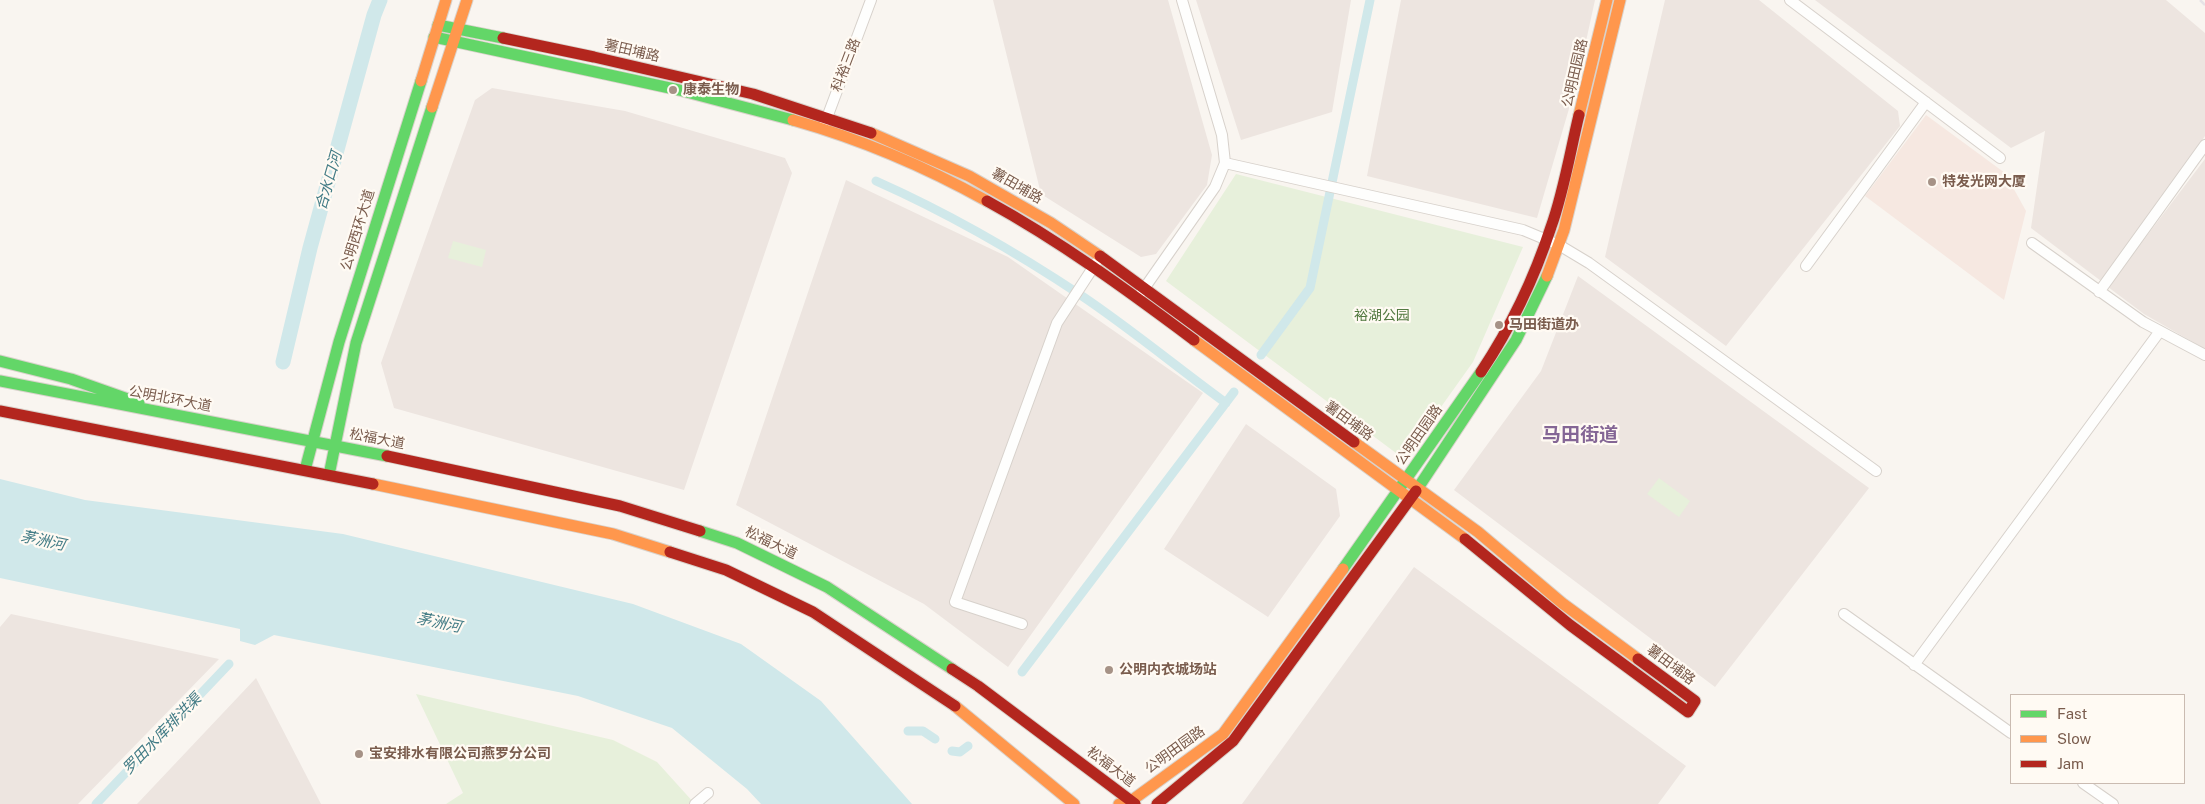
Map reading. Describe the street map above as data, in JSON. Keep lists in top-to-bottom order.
{
  "streets": {
    "street": [
      "薯田埔路",
      "科裕三路",
      "公明田园路",
      "公明西环大道",
      "公明北环大道",
      "松福大道"
    ]
  },
  "crossings": [
    ["薯田埔路", "科裕三路"],
    ["薯田埔路", "公明田园路"],
    ["薯田埔路", "公明西环大道"],
    ["公明田园路", "松福大道"],
    ["公明西环大道", "公明北环大道"],
    ["公明北环大道", "松福大道"]
  ],
  "districts": ["马田街道"],
  "water": ["合水口河", "茅洲河", "罗田水库排洪渠"],
  "parks": ["裕湖公园"],
  "places": [
    "康泰生物",
    "特发光网大厦",
    "马田街道办",
    "公明内衣城场站",
    "宝安排水有限公司燕罗分公司"
  ],
  "legend": ["Fast", "Slow", "Jam"]
}
